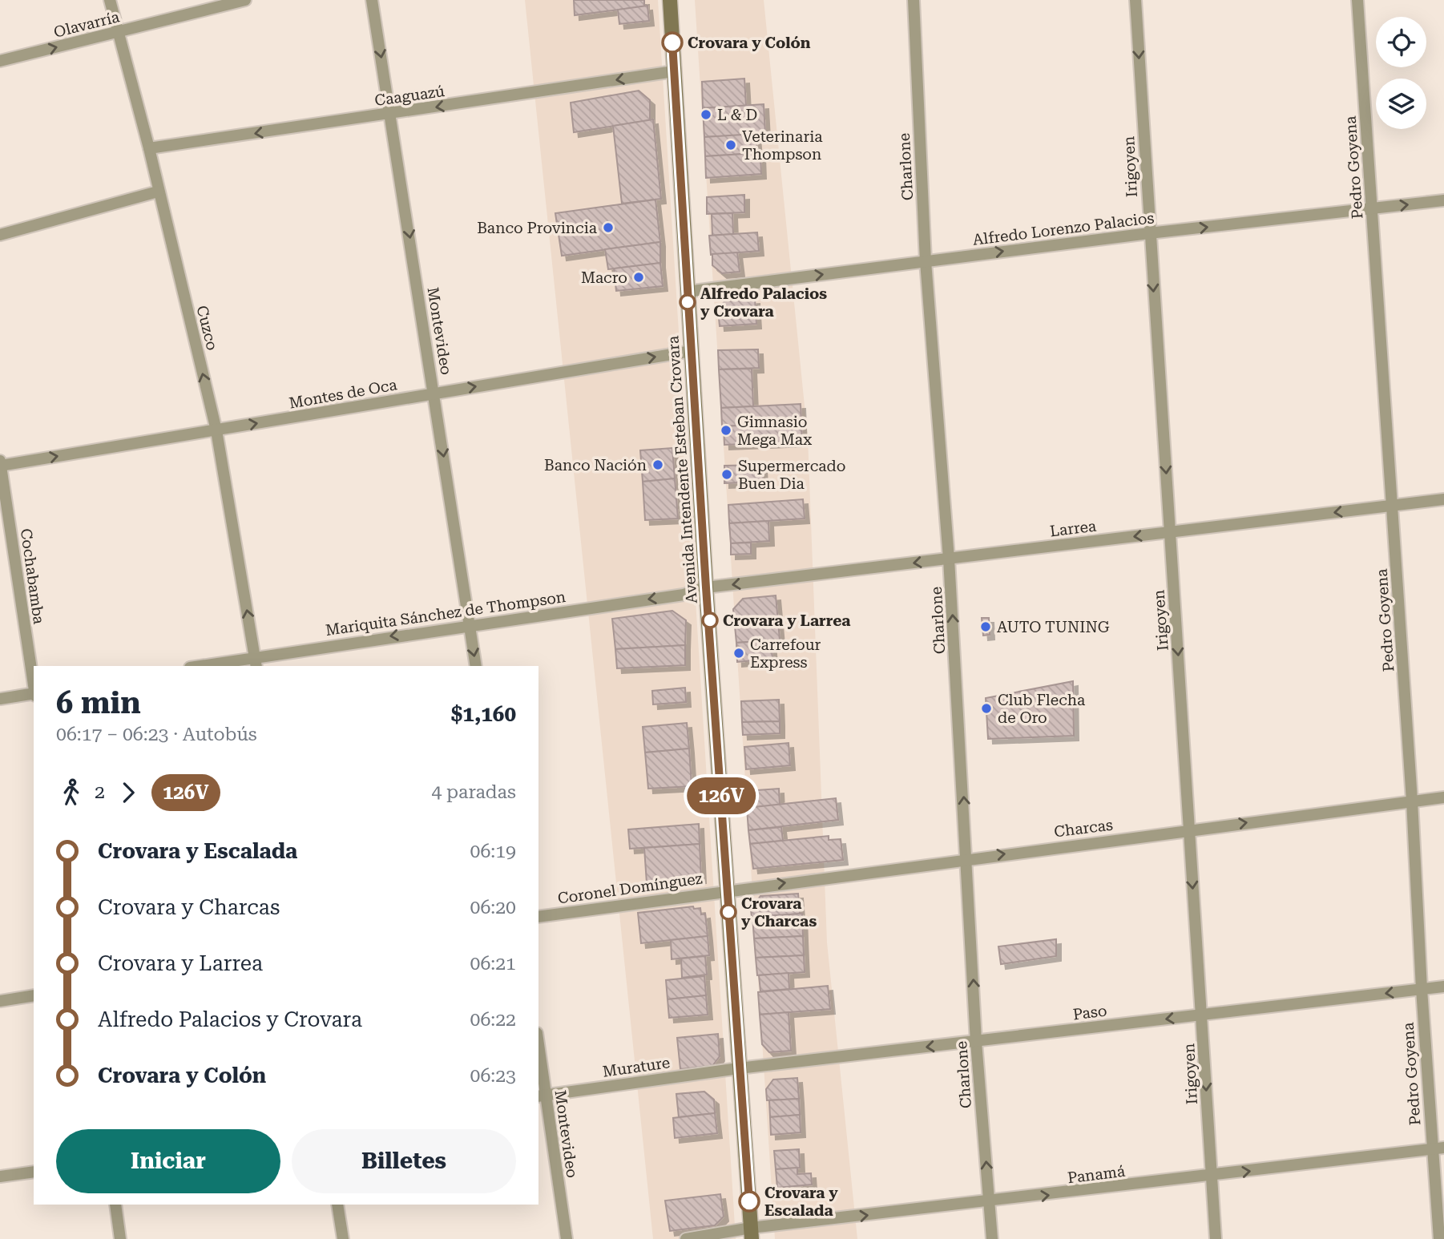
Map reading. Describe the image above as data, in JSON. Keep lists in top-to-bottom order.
{
  "streets": {
    "main road": ["Avenida Intendente Esteban Crovara"],
    "street": [
      "Olavarría",
      "Caaguazú",
      "Charlone",
      "Irigoyen",
      "Pedro Goyena",
      "Alfredo Lorenzo Palacios",
      "Cuzco",
      "Montevideo",
      "Montes de Oca",
      "Larrea",
      "Cochabamba",
      "Mariquita Sánchez de Thompson",
      "Charcas",
      "Coronel Domínguez",
      "Paso",
      "Murature",
      "Panamá"
    ]
  },
  "crossings": [
    ["Olavarría", "Cuzco"],
    ["Caaguazú", "Cuzco"],
    ["Caaguazú", "Montevideo"],
    ["Caaguazú", "Avenida Intendente Esteban Crovara"],
    ["Charlone", "Alfredo Lorenzo Palacios"],
    ["Charlone", "Larrea"],
    ["Charlone", "Charcas"],
    ["Charlone", "Paso"],
    ["Charlone", "Panamá"],
    ["Irigoyen", "Alfredo Lorenzo Palacios"],
    ["Irigoyen", "Larrea"],
    ["Irigoyen", "Charcas"],
    ["Irigoyen", "Paso"],
    ["Irigoyen", "Panamá"],
    ["Pedro Goyena", "Alfredo Lorenzo Palacios"],
    ["Pedro Goyena", "Larrea"],
    ["Pedro Goyena", "Charcas"],
    ["Pedro Goyena", "Paso"],
    ["Pedro Goyena", "Panamá"],
    ["Alfredo Lorenzo Palacios", "Avenida Intendente Esteban Crovara"],
    ["Cuzco", "Montes de Oca"],
    ["Cuzco", "Mariquita Sánchez de Thompson"],
    ["Montevideo", "Montes de Oca"],
    ["Montevideo", "Mariquita Sánchez de Thompson"],
    ["Montevideo", "Murature"],
    ["Montes de Oca", "Avenida Intendente Esteban Crovara"],
    ["Montes de Oca", "Cochabamba"],
    ["Avenida Intendente Esteban Crovara", "Larrea"],
    ["Avenida Intendente Esteban Crovara", "Mariquita Sánchez de Thompson"],
    ["Avenida Intendente Esteban Crovara", "Charcas"],
    ["Avenida Intendente Esteban Crovara", "Coronel Domínguez"],
    ["Avenida Intendente Esteban Crovara", "Paso"],
    ["Avenida Intendente Esteban Crovara", "Murature"],
    ["Avenida Intendente Esteban Crovara", "Panamá"],
    ["Larrea", "Mariquita Sánchez de Thompson"],
    ["Charcas", "Coronel Domínguez"],
    ["Paso", "Murature"]
  ],
  "one_way": [
    "Olavarría",
    "Caaguazú",
    "Charlone",
    "Irigoyen",
    "Alfredo Lorenzo Palacios",
    "Cuzco",
    "Montevideo",
    "Montes de Oca",
    "Larrea",
    "Mariquita Sánchez de Thompson",
    "Charcas",
    "Paso",
    "Panamá"
  ],
  "places": [
    "Crovara y Colón",
    "L & D",
    "Veterinaria Thompson",
    "Banco Provincia",
    "Macro",
    "Alfredo Palacios y Crovara",
    "Gimnasio Mega Max",
    "Banco Nación",
    "Supermercado Buen Dia",
    "Crovara y Larrea",
    "AUTO TUNING",
    "Carrefour Express",
    "Club Flecha de Oro",
    "Crovara y Charcas",
    "Crovara y Escalada"
  ],
  "lines": ["bus line 126V"],
  "page": {
    "on_map": "126V",
    "heading": ["6 min", "06:17 – 06:23 · Autobús", "$1,160"],
    "legs": ["2", "126V", "4 paradas"],
    "list": [
      {
        "name": "Crovara y Escalada",
        "value": "06:19"
      },
      {
        "name": "Crovara y Charcas",
        "value": "06:20"
      },
      {
        "name": "Crovara y Larrea",
        "value": "06:21"
      },
      {
        "name": "Alfredo Palacios y Crovara",
        "value": "06:22"
      },
      {
        "name": "Crovara y Colón",
        "value": "06:23"
      }
    ],
    "buttons": ["Iniciar", "Billetes"]
  }
}
